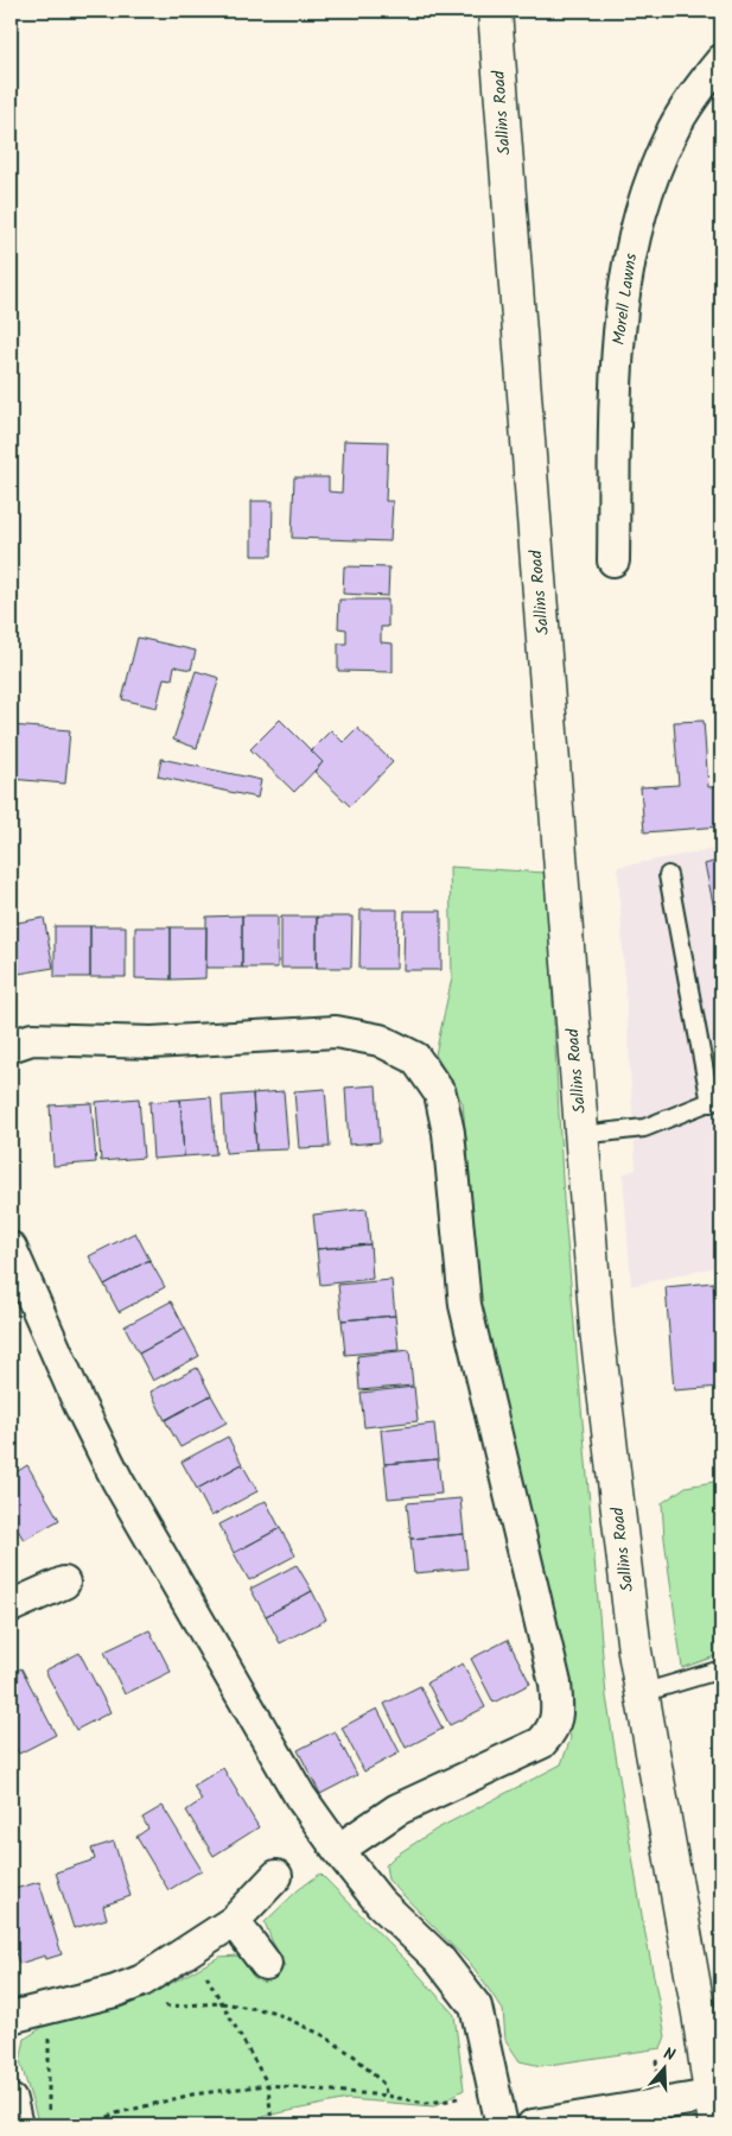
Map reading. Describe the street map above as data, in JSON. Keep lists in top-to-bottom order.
{
  "streets": {
    "main road": ["Sallins Road"],
    "street": ["Morell Lawns"]
  },
  "north": "top"
}
